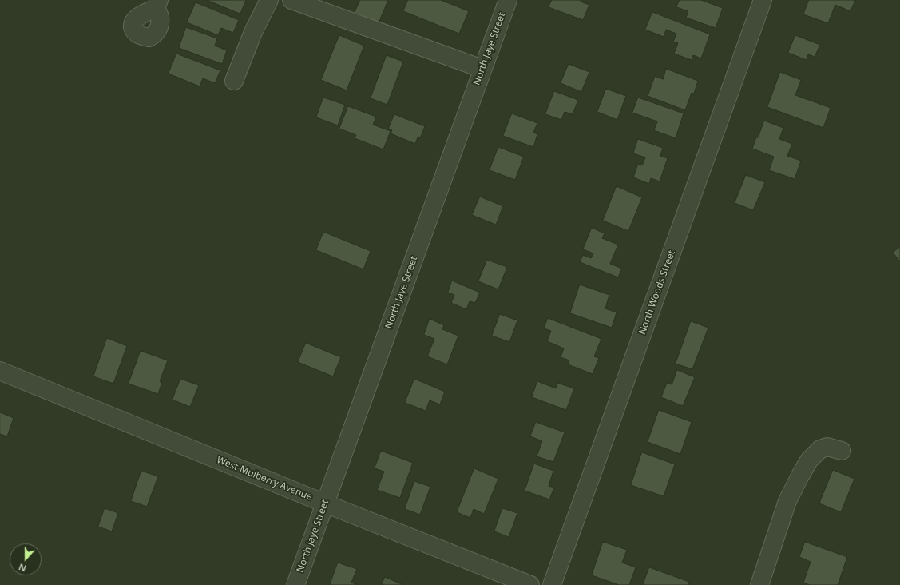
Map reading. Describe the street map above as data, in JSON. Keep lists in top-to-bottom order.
{
  "streets": {
    "street": ["North Jaye Street", "North Woods Street", "West Mulberry Avenue"]
  },
  "crossings": [
    ["North Jaye Street", "West Mulberry Avenue"]
  ],
  "north": "bottom"
}
